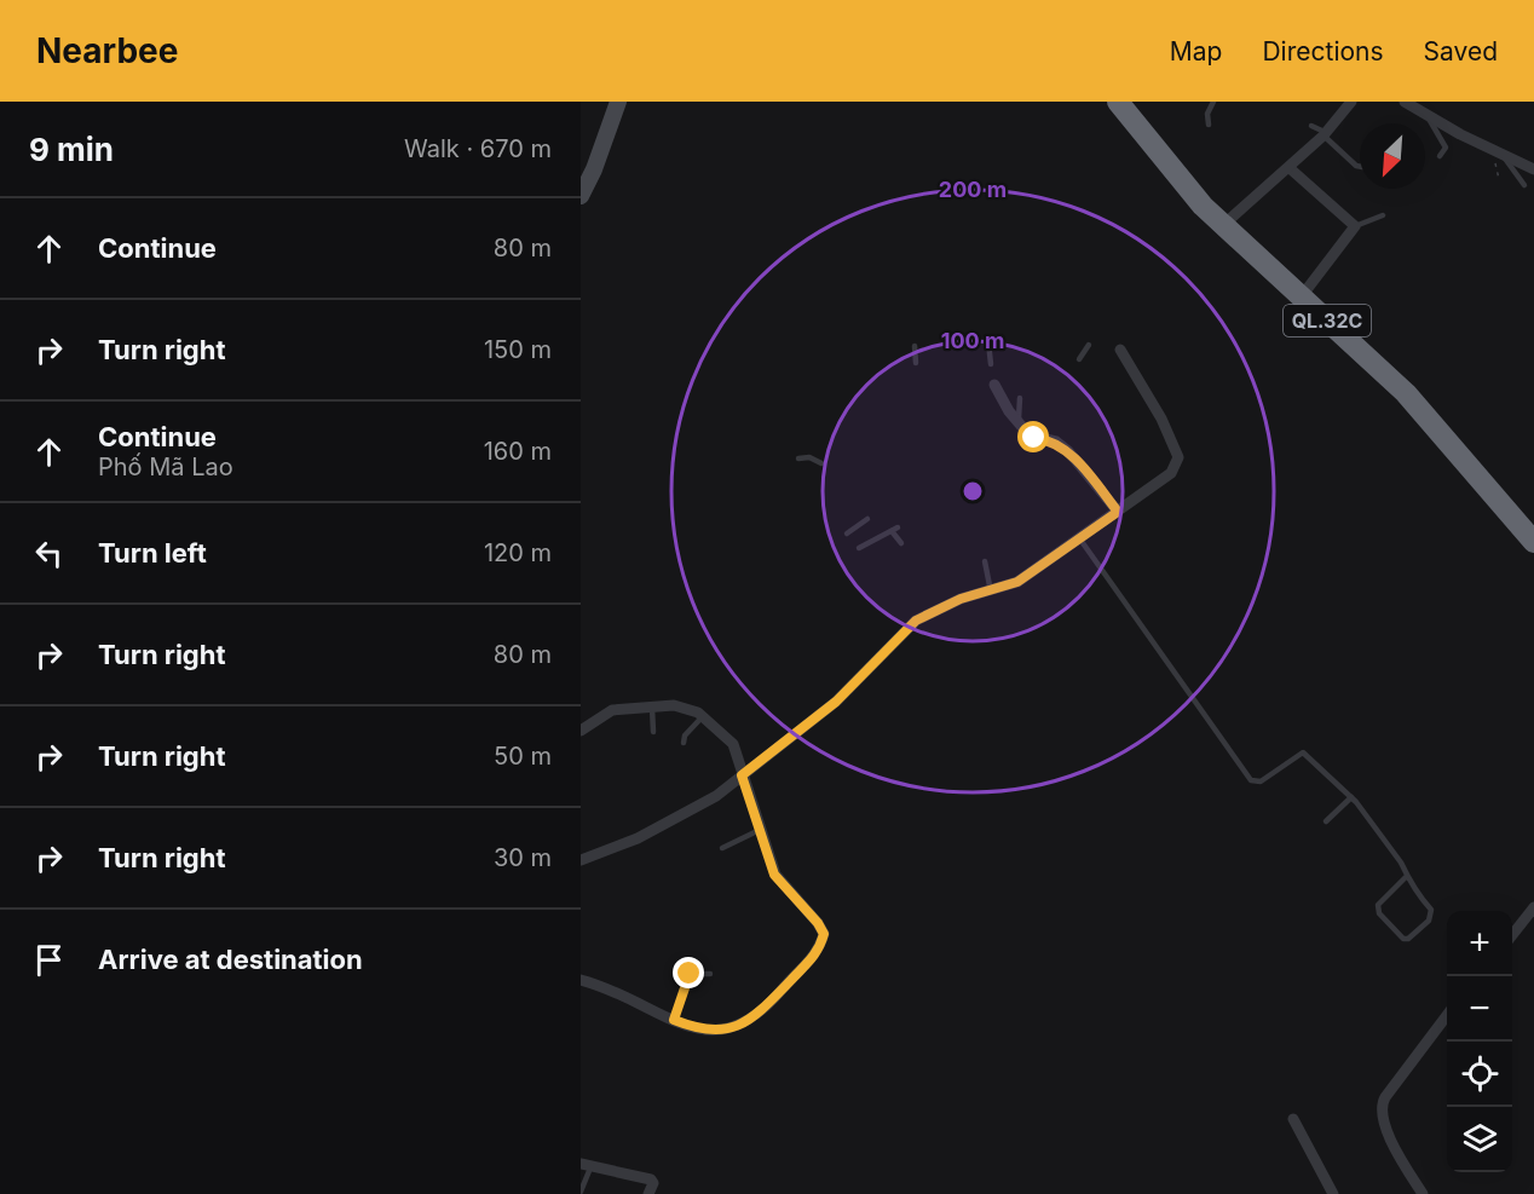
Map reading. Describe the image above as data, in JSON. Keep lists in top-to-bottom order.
{
  "streets": {
    "highway": ["QL.32C"]
  },
  "north": "bottom left",
  "page": {
    "header": "Nearbee",
    "nav": ["Map", "Directions", "Saved"],
    "heading": ["9 min", "Walk · 670 m"],
    "list": [
      ["Continue", "80 m"],
      ["Turn right", "150 m"],
      ["Continue", "Phố Mã Lao", "160 m"],
      ["Turn left", "120 m"],
      ["Turn right", "80 m"],
      ["Turn right", "50 m"],
      ["Turn right", "30 m"],
      "Arrive at destination"
    ],
    "map_buttons": ["+", "−"]
  },
  "rings": ["200 m", "100 m"]
}
